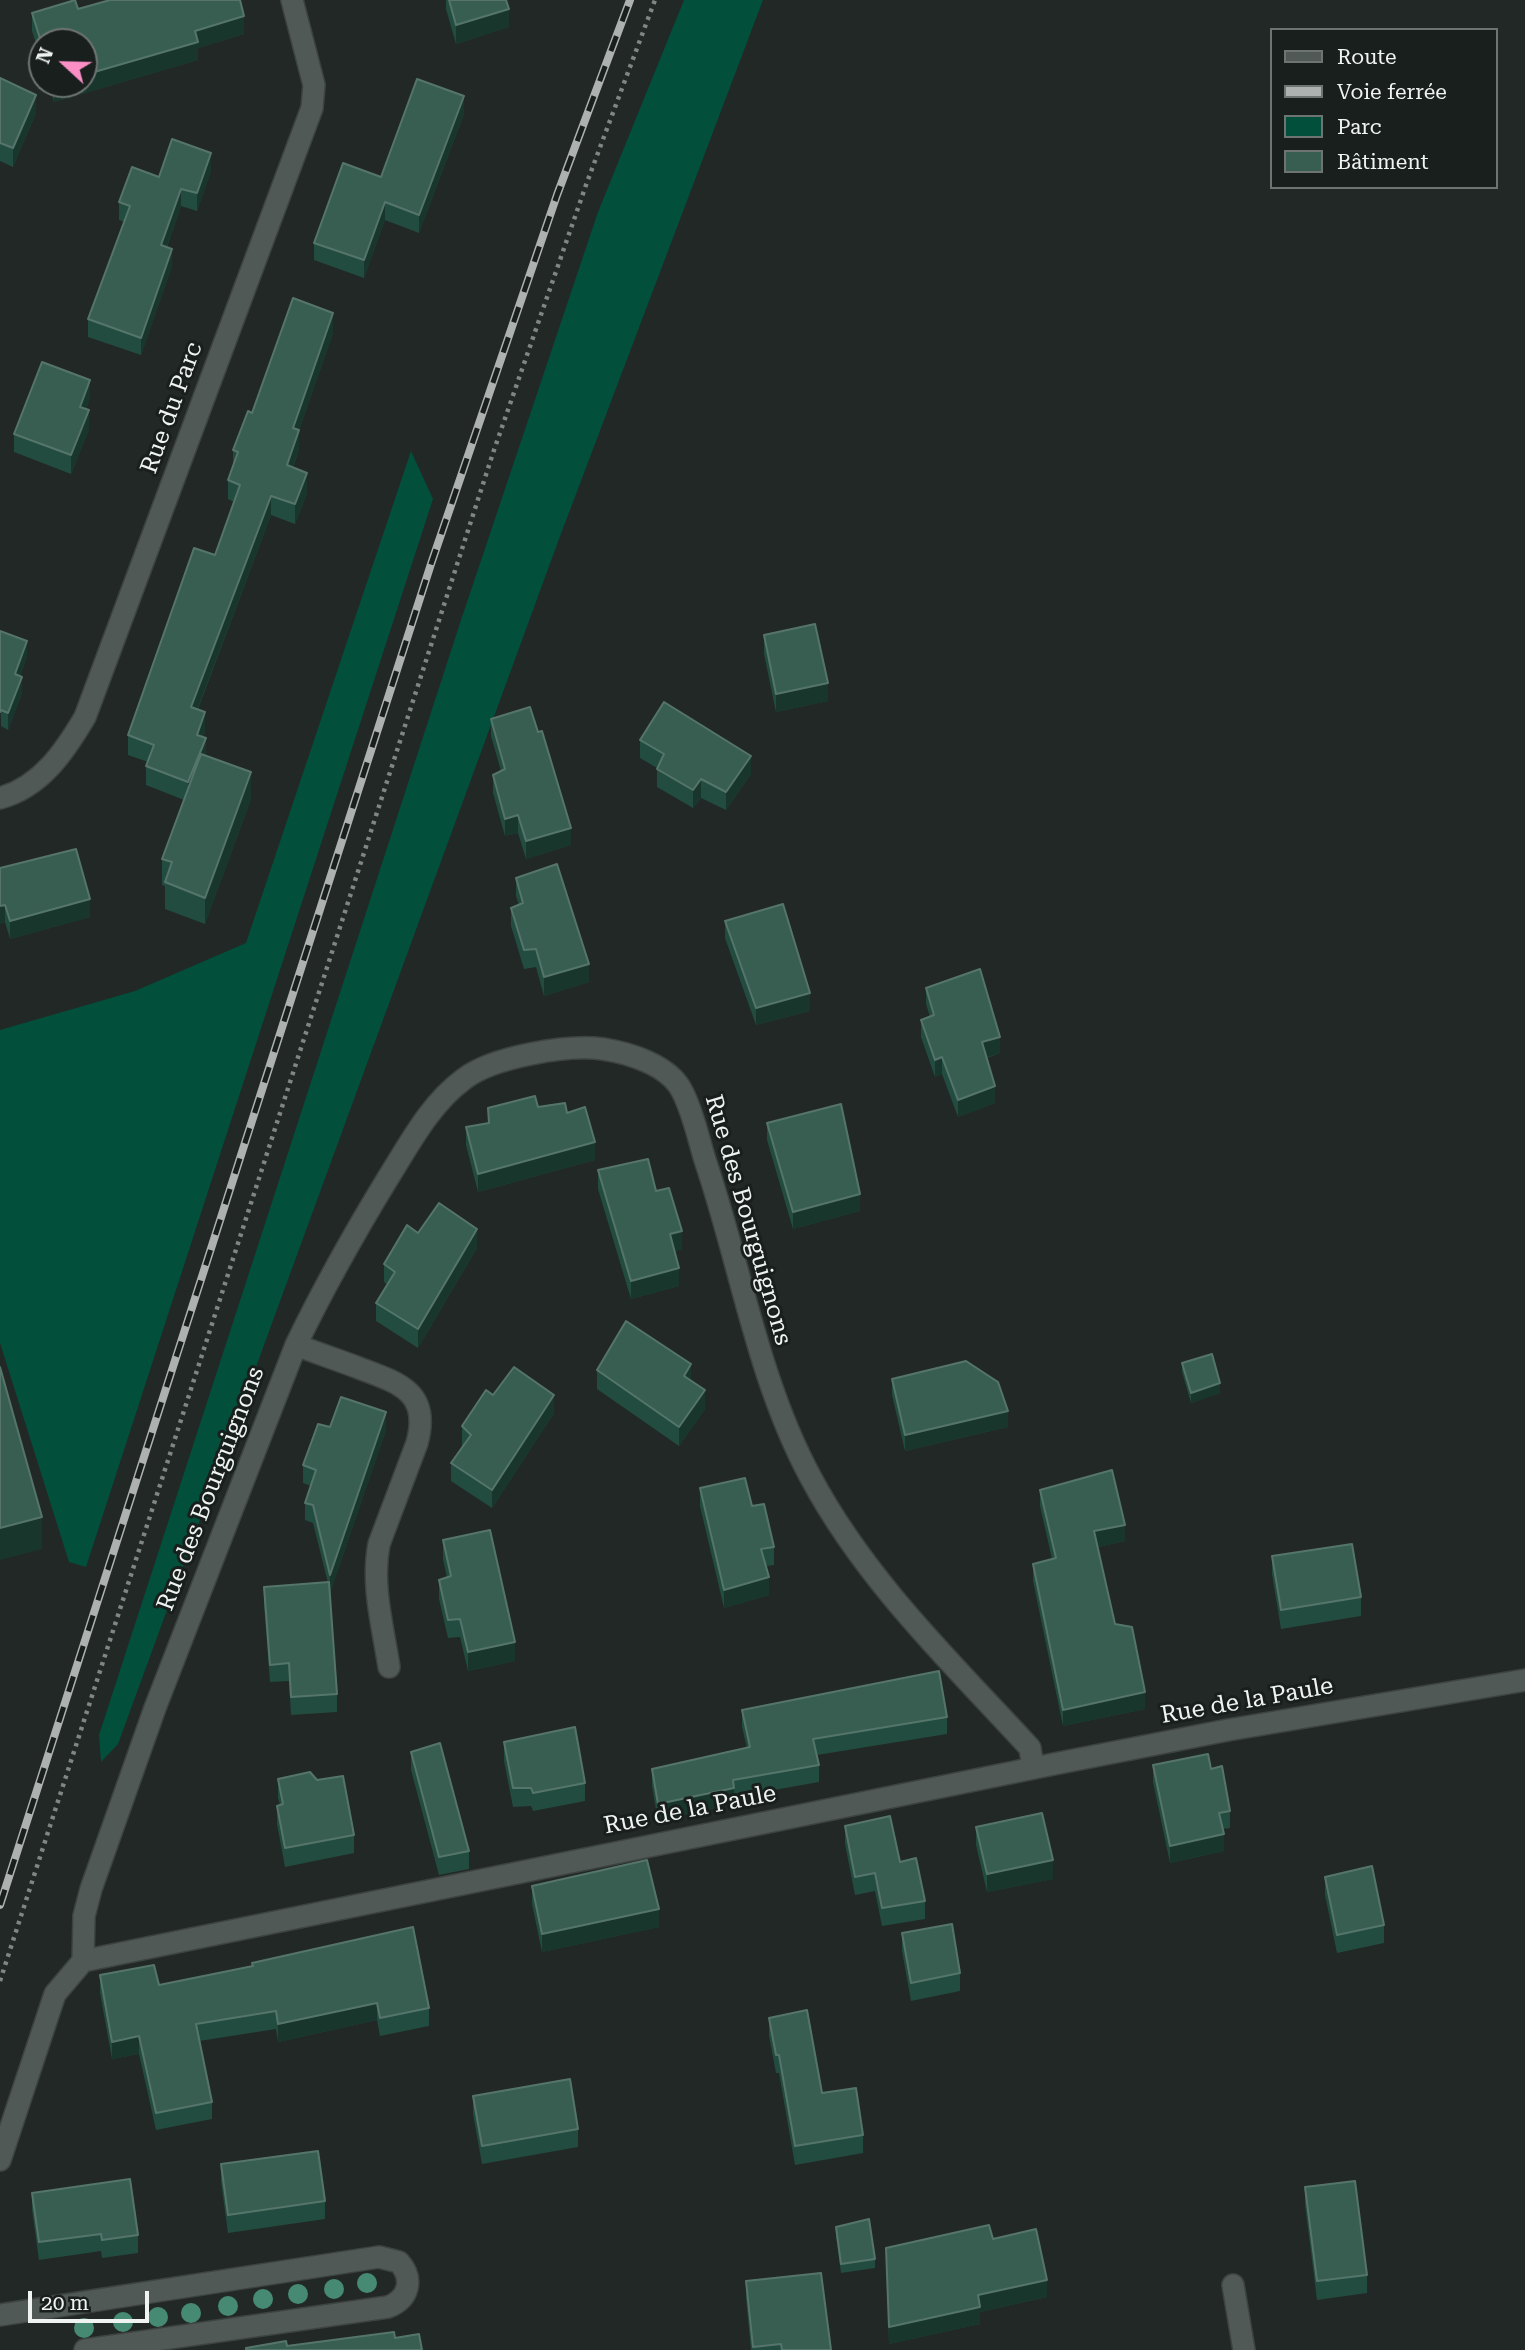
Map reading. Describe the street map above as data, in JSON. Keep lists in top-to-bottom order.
{
  "streets": {
    "street": ["Rue du Parc", "Rue des Bourguignons", "Rue de la Paule"]
  },
  "crossings": [
    ["Rue des Bourguignons", "Rue de la Paule"]
  ],
  "legend": [
    "Route",
    "Voie ferrée",
    "Parc",
    "Bâtiment"
  ],
  "scale_bar": "20 m",
  "north": "left"
}
